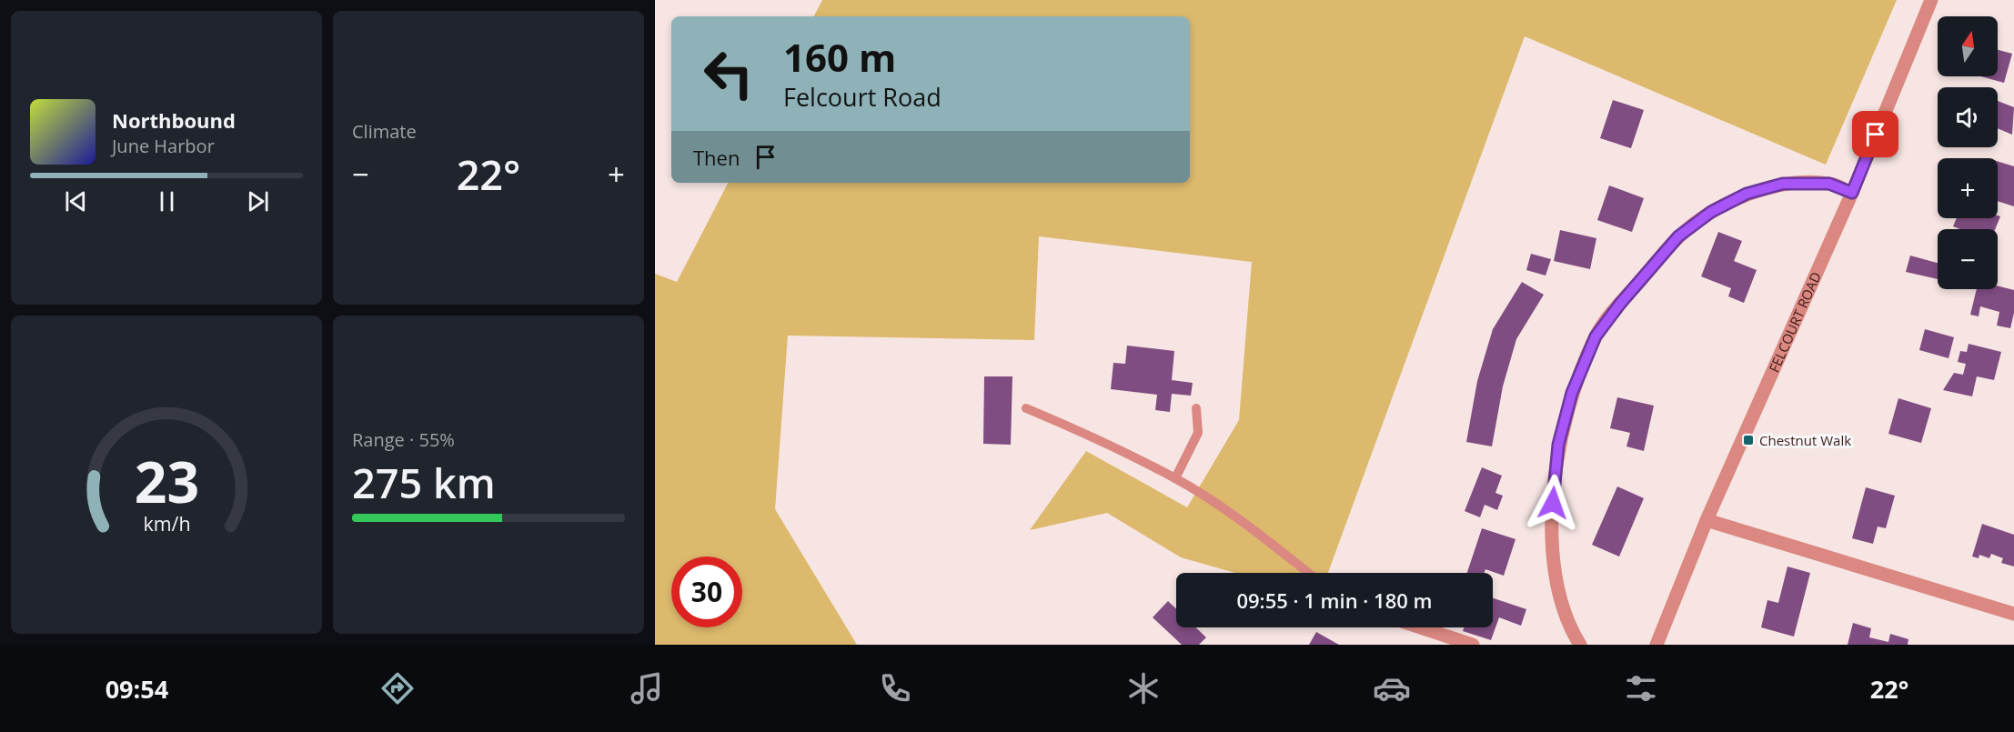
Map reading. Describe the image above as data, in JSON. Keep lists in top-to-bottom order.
{
  "streets": {
    "street": ["FELCOURT ROAD"]
  },
  "places": {
    "transit": ["Chestnut Walk"]
  },
  "north": "top",
  "page": {
    "tile": [
      "Climate",
      ["Range · 55%", "275 km"]
    ],
    "map_buttons": ["+", "−"],
    "turn": ["160 m", "Felcourt Road"],
    "song": ["Northbound", "June Harbor"],
    "then": "Then",
    "heat": ["−", "22°", "+"],
    "limit": "30",
    "trip": "09:55 · 1 min · 180 m",
    "tabs": ["09:54", "22°"],
    "gauge": ["23", "km/h"]
  }
}
